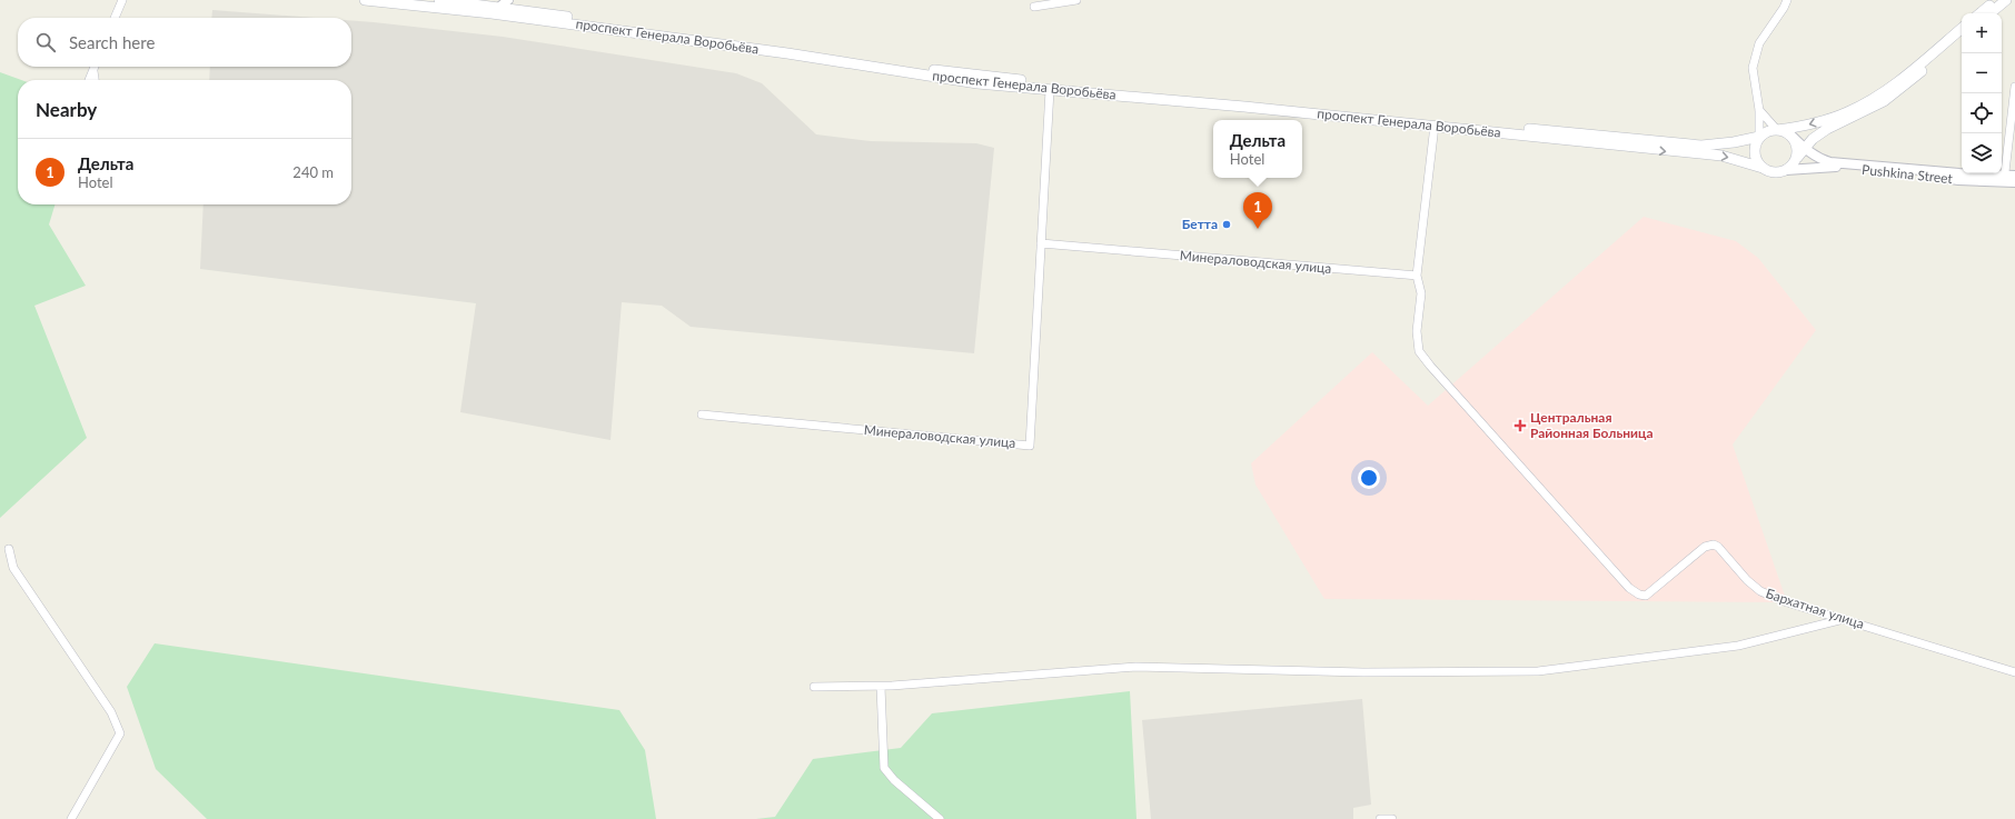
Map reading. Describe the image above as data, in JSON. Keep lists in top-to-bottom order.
{
  "streets": {
    "main road": ["проспект Генерала Воробьёва"],
    "street": ["Pushkina Street", "Минераловодская улица", "Бархатная улица"]
  },
  "crossings": [
    ["проспект Генерала Воробьёва", "Минераловодская улица"],
    ["Минераловодская улица", "Бархатная улица"]
  ],
  "places": {
    "other": ["Бетта"],
    "health": ["Центральная Районная Больница"]
  },
  "page": {
    "map_buttons": ["+", "−"],
    "search": "Search here",
    "heading": "Nearby",
    "popup": ["Дельта", "Hotel"],
    "list": [
      {
        "mark": "1",
        "name": "Дельта",
        "note": "Hotel",
        "value": "240 m"
      }
    ],
    "pins": "1"
  }
}
